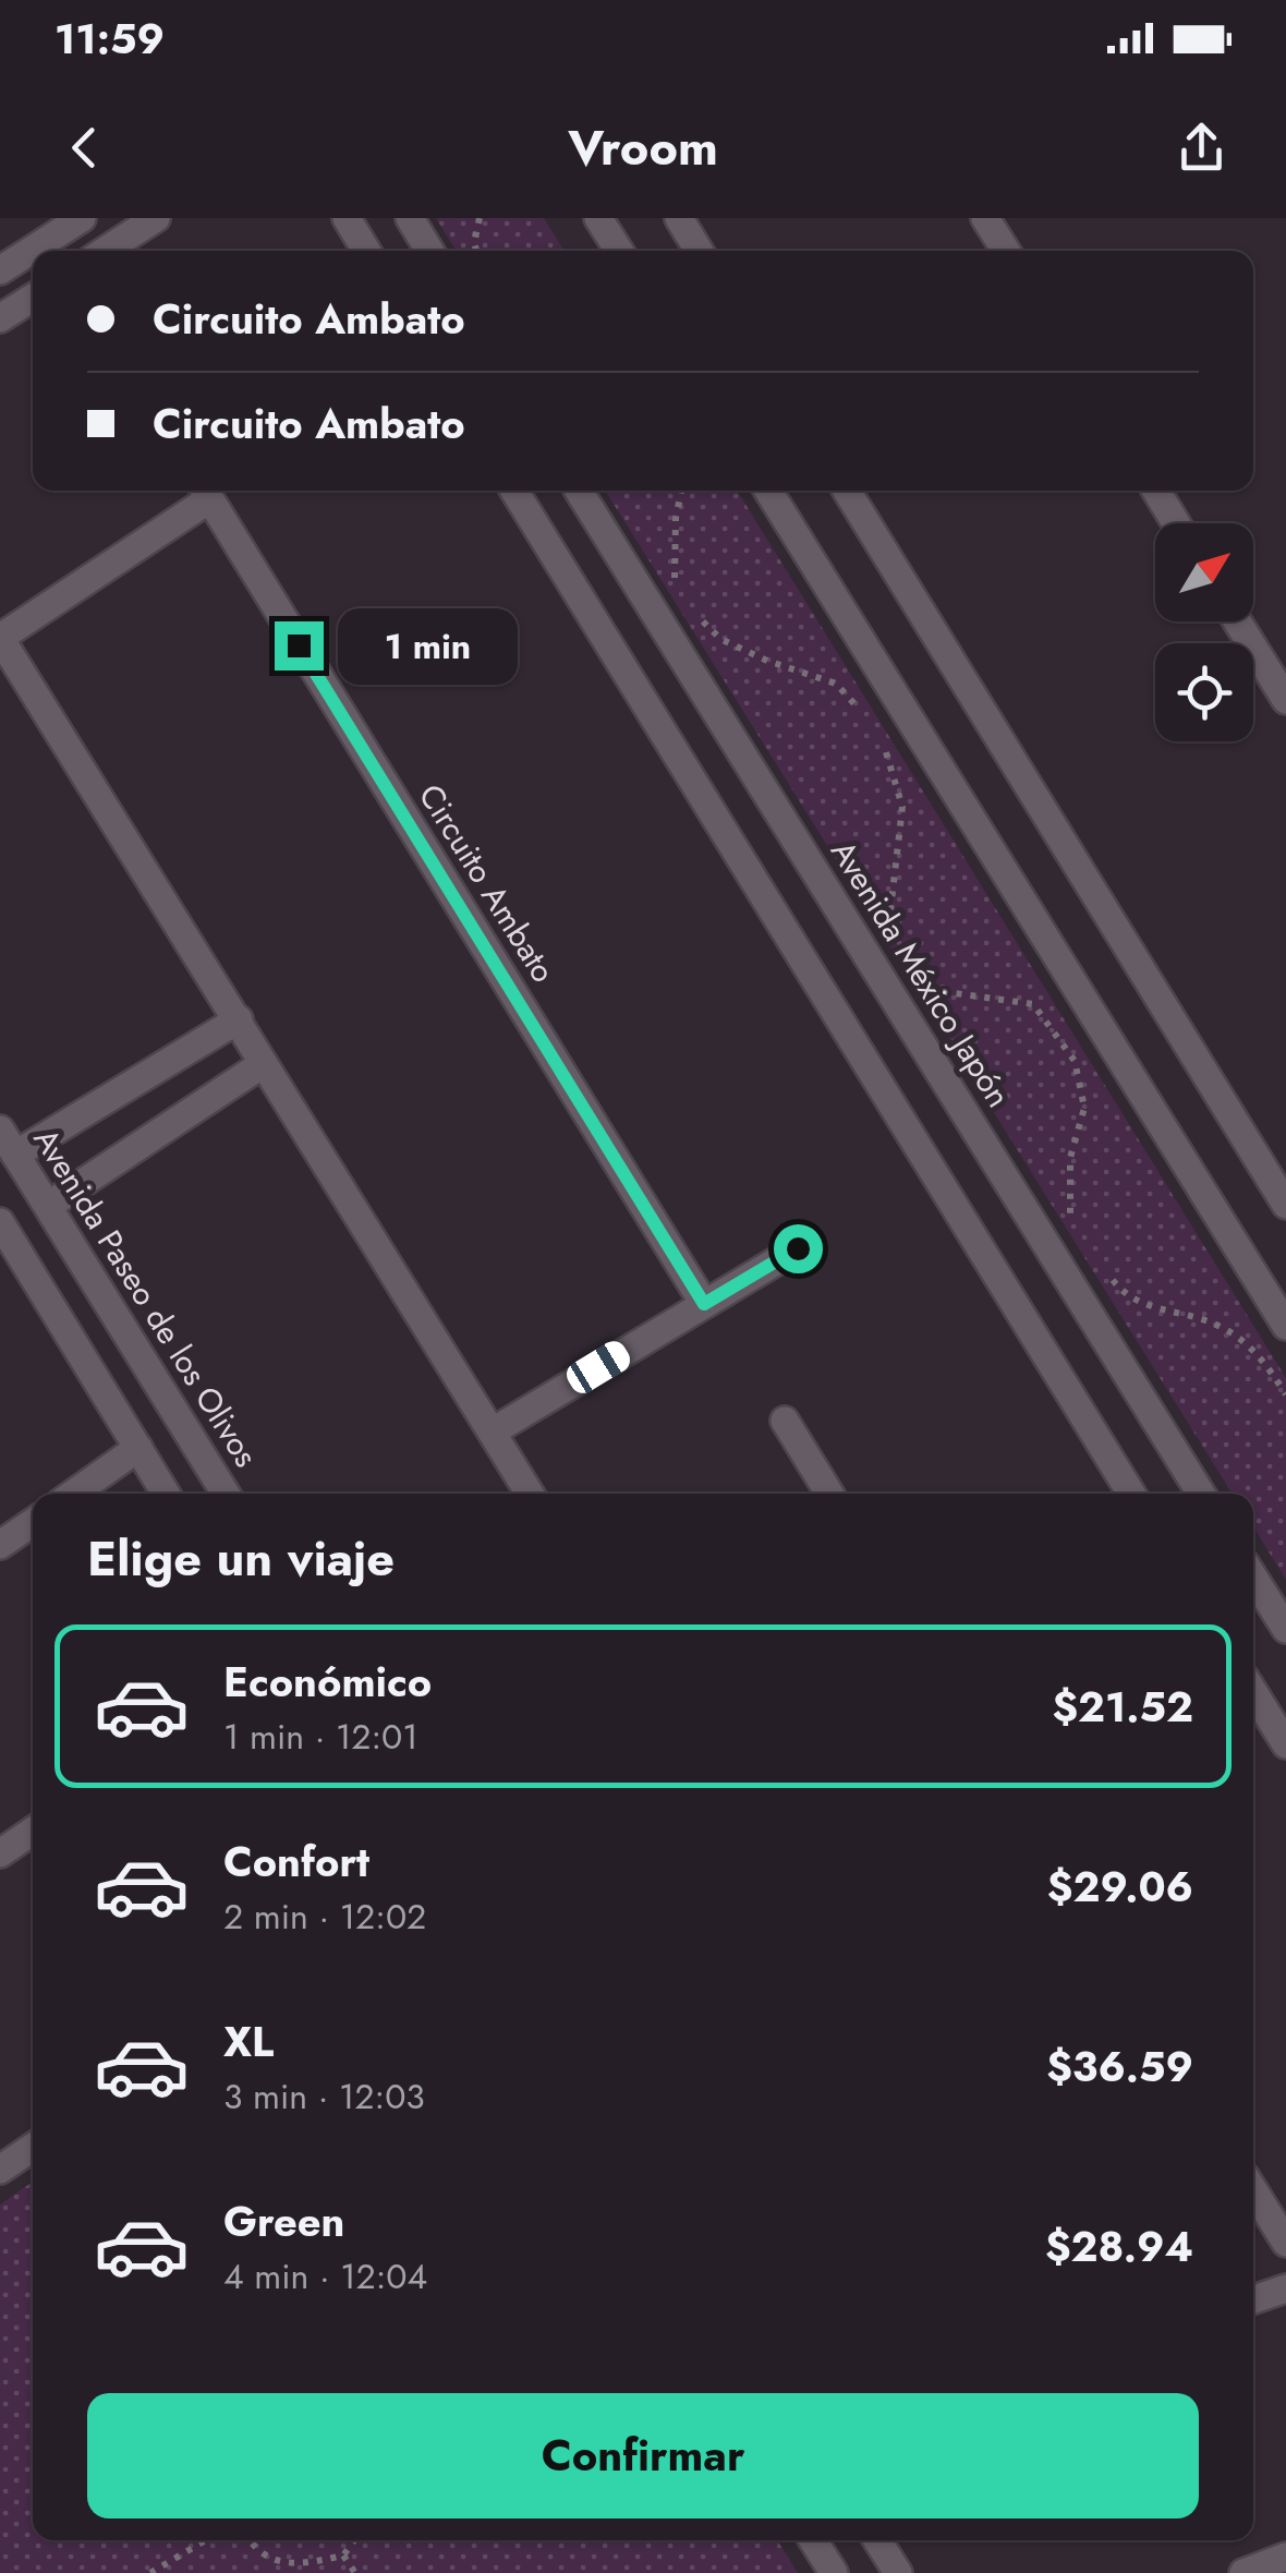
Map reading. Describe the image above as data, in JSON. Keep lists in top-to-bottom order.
{
  "streets": {
    "street": ["Circuito Ambato", "Avenida México Japón", "Avenida Paseo de los Olivos"]
  },
  "north": "top right",
  "page": {
    "status": "11:59",
    "header": "Vroom",
    "banner": ["Circuito Ambato", "Circuito Ambato"],
    "bubble": "1 min",
    "heading": "Elige un viaje",
    "list": [
      {
        "name": "Económico",
        "note": "1 min · 12:01",
        "value": "$21.52"
      },
      {
        "name": "Confort",
        "note": "2 min · 12:02",
        "value": "$29.06"
      },
      {
        "name": "XL",
        "note": "3 min · 12:03",
        "value": "$36.59"
      },
      {
        "name": "Green",
        "note": "4 min · 12:04",
        "value": "$28.94"
      }
    ],
    "buttons": "Confirmar"
  }
}
